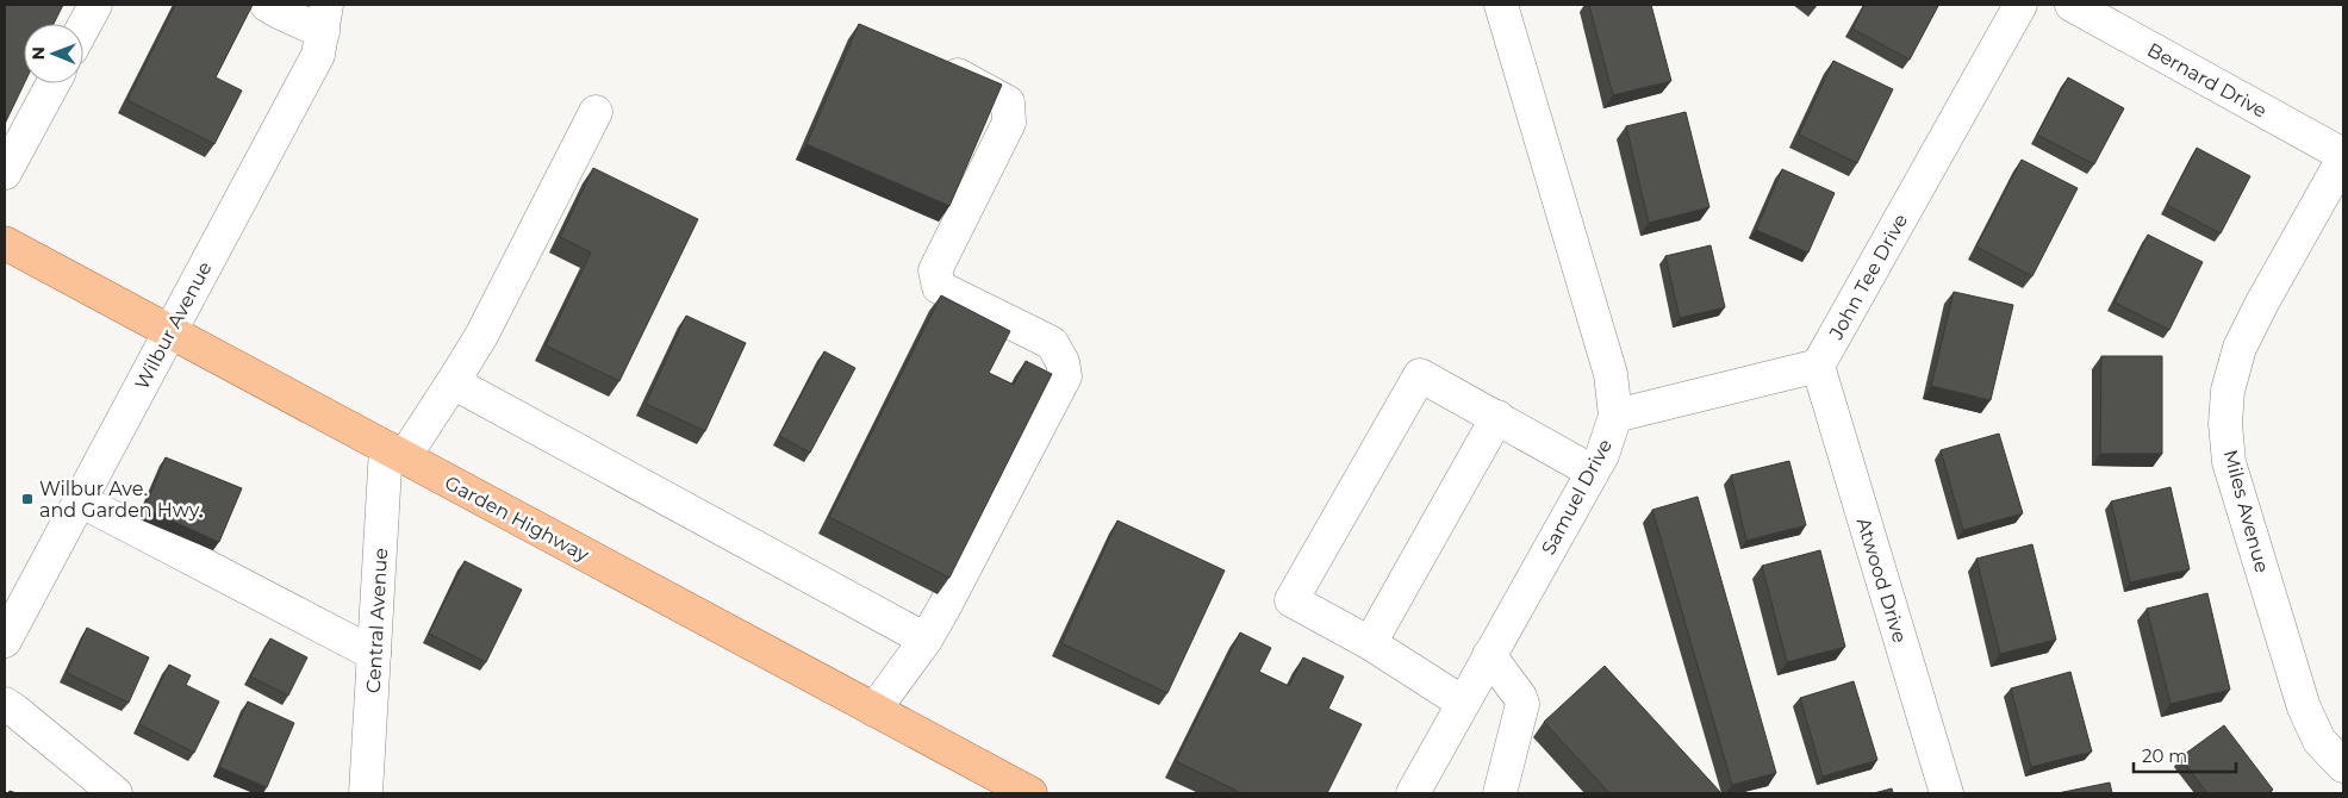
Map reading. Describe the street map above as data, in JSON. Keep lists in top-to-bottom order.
{
  "streets": {
    "main road": ["Garden Highway"],
    "street": [
      "Bernard Drive",
      "John Tee Drive",
      "Wilbur Avenue",
      "Samuel Drive",
      "Miles Avenue",
      "Atwood Drive",
      "Central Avenue"
    ]
  },
  "crossings": [
    ["Bernard Drive", "Miles Avenue"],
    ["John Tee Drive", "Atwood Drive"],
    ["Wilbur Avenue", "Garden Highway"],
    ["Garden Highway", "Central Avenue"]
  ],
  "places": {
    "transit": ["Wilbur Ave. and Garden Hwy."]
  },
  "scale_bar": "20 m",
  "north": "left"
}
